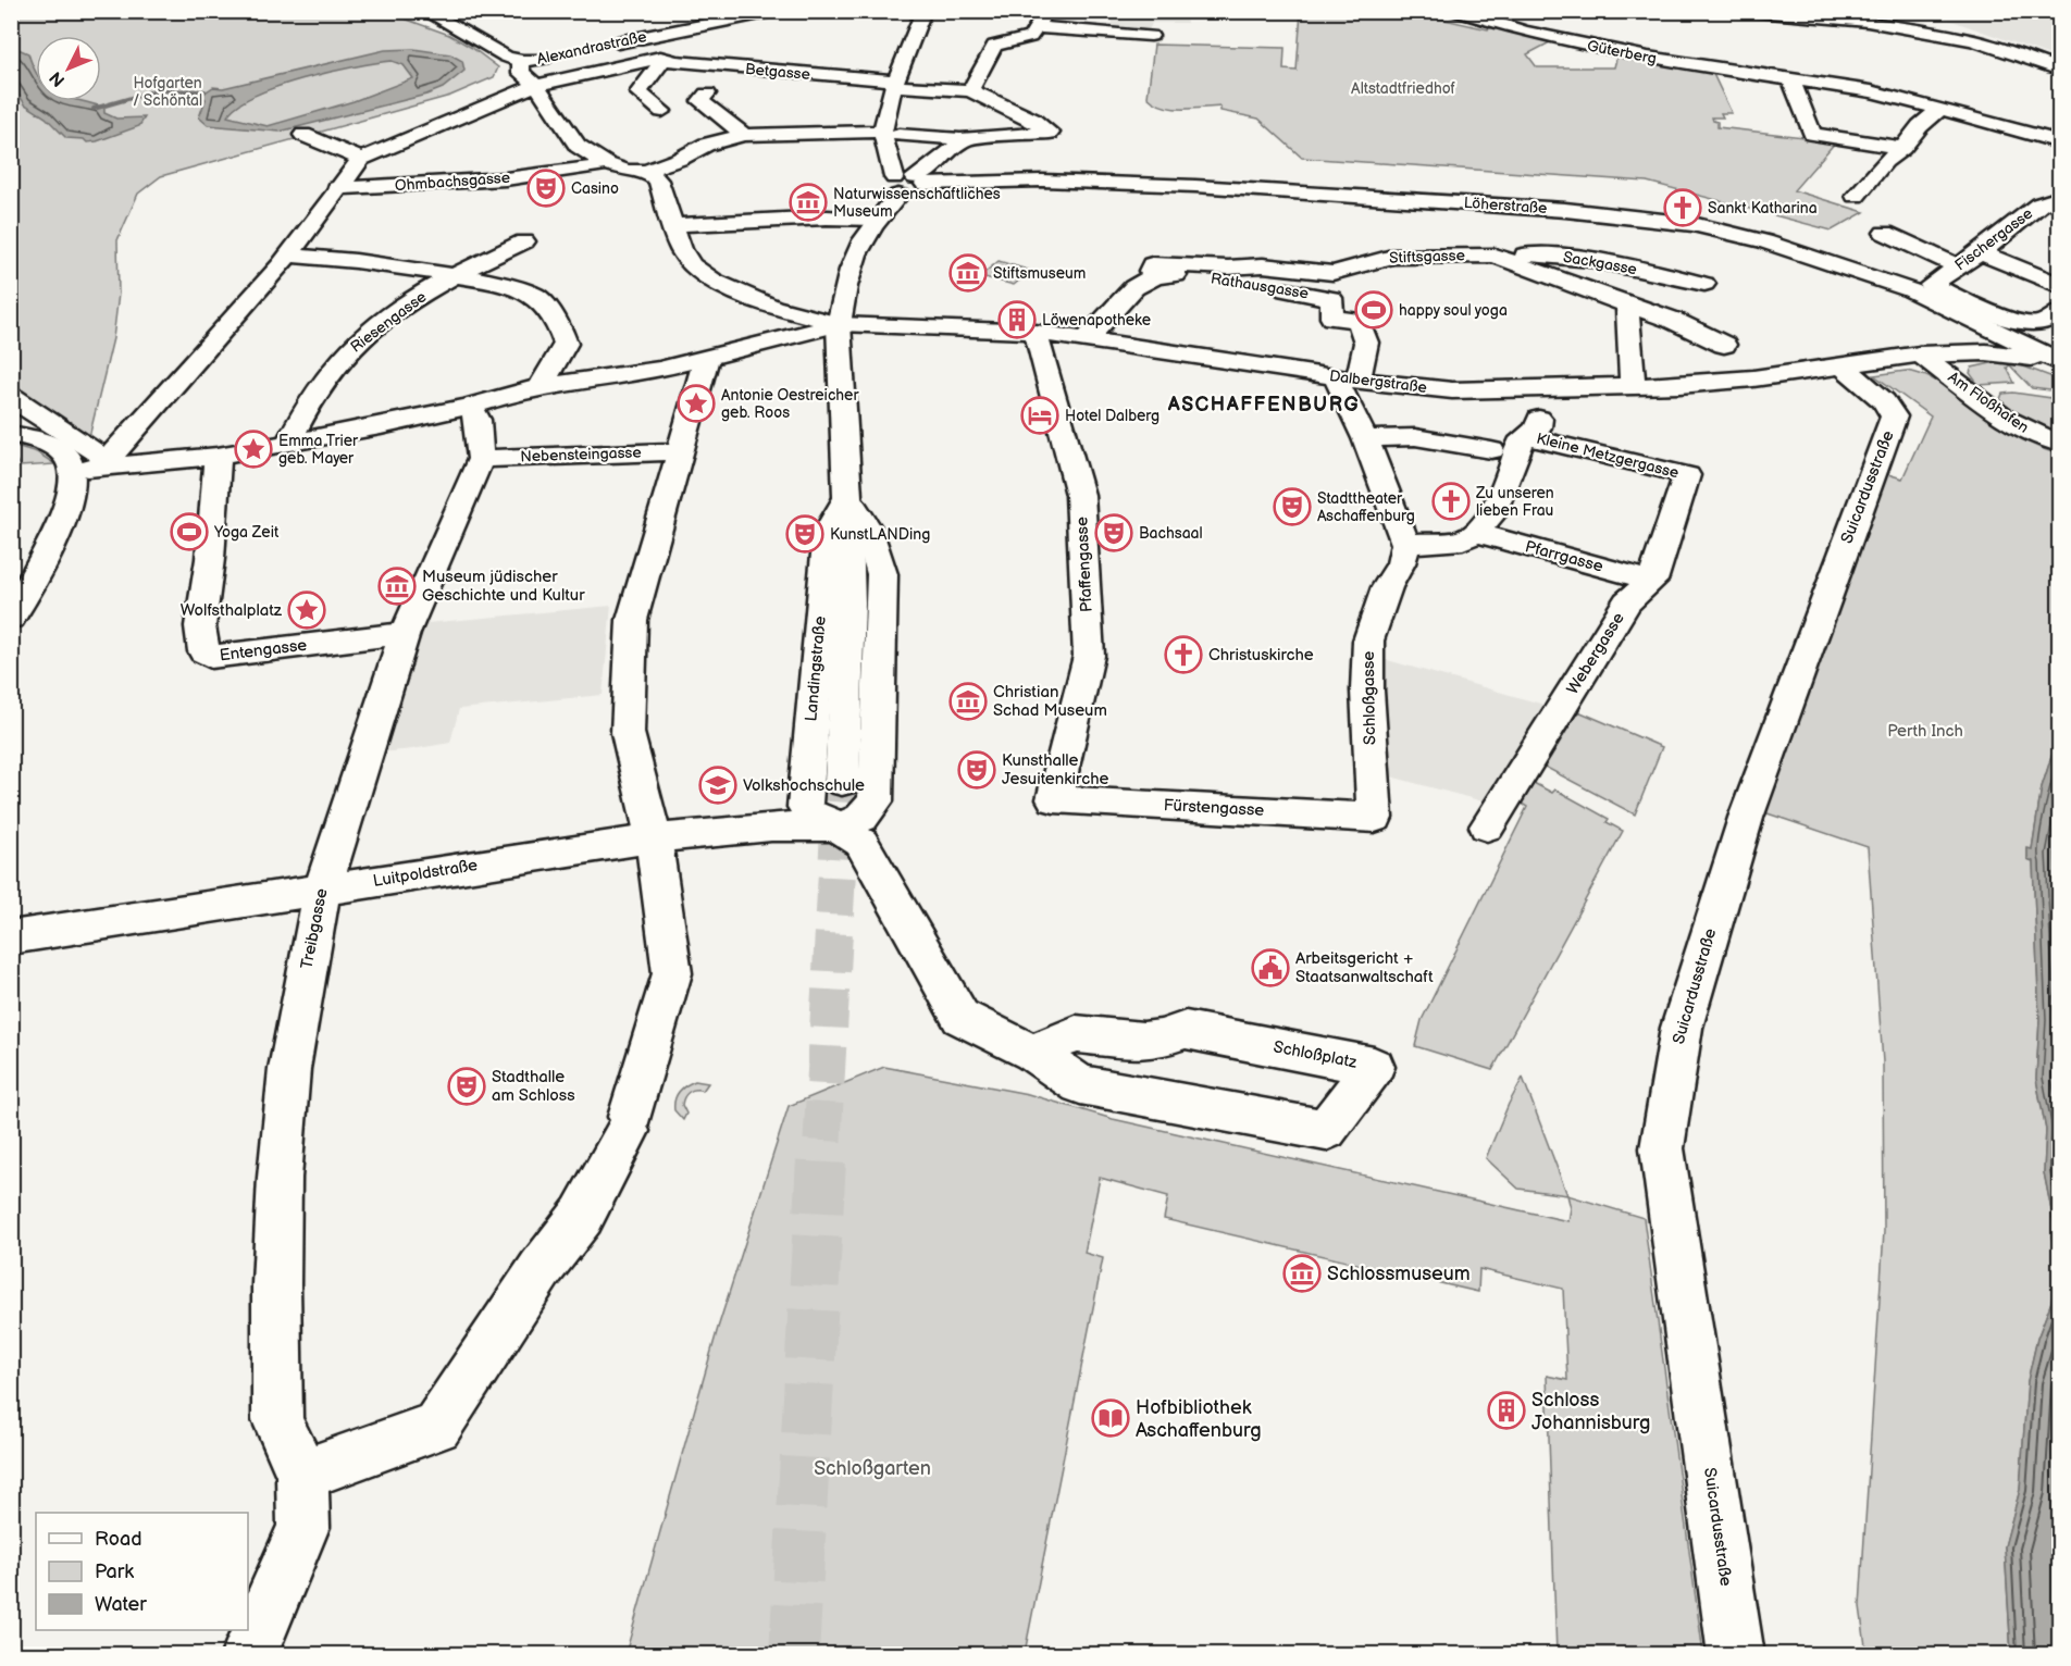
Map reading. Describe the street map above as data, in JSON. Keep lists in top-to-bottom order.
{
  "streets": {
    "street": [
      "Alexandrastraße",
      "Güterberg",
      "Betgasse",
      "Ohmbachsgasse",
      "Löherstraße",
      "Fischergasse",
      "Stiftsgasse",
      "Sackgasse",
      "Rathausgasse",
      "Riesengasse",
      "Dalbergstraße",
      "Am Floßhafen",
      "Nebensteingasse",
      "Kleine Metzgergasse",
      "Suicardusstraße",
      "Pfarrgasse",
      "Pfaffengasse",
      "Entengasse",
      "Webergasse",
      "Landingstraße",
      "Schloßgasse",
      "Fürstengasse",
      "Luitpoldstraße",
      "Treibgasse",
      "Schloßplatz"
    ]
  },
  "crossings": [
    ["Löherstraße", "Fischergasse"],
    ["Stiftsgasse", "Sackgasse"],
    ["Stiftsgasse", "Rathausgasse"],
    ["Stiftsgasse", "Dalbergstraße"],
    ["Rathausgasse", "Dalbergstraße"],
    ["Dalbergstraße", "Am Floßhafen"],
    ["Dalbergstraße", "Suicardusstraße"],
    ["Dalbergstraße", "Pfaffengasse"],
    ["Dalbergstraße", "Landingstraße"],
    ["Nebensteingasse", "Treibgasse"],
    ["Kleine Metzgergasse", "Pfarrgasse"],
    ["Kleine Metzgergasse", "Webergasse"],
    ["Pfarrgasse", "Webergasse"],
    ["Pfaffengasse", "Fürstengasse"],
    ["Entengasse", "Treibgasse"],
    ["Landingstraße", "Luitpoldstraße"],
    ["Schloßgasse", "Fürstengasse"],
    ["Luitpoldstraße", "Treibgasse"],
    ["Luitpoldstraße", "Schloßplatz"]
  ],
  "districts": ["ASCHAFFENBURG"],
  "parks": [
    "Hofgarten / Schöntal",
    "Altstadtfriedhof",
    "Perth Inch",
    "Schloßgarten"
  ],
  "places": {
    "theatre": [
      "Casino",
      "Stadttheater Aschaffenburg",
      "Bachsaal",
      "KunstLANDing",
      "Kunsthalle Jesuitenkirche",
      "Stadthalle am Schloss"
    ],
    "museum": [
      "Naturwissenschaftliches Museum",
      "Stiftsmuseum",
      "Museum jüdischer Geschichte und Kultur",
      "Christian Schad Museum",
      "Schlossmuseum"
    ],
    "church": ["Sankt Katharina", "Zu unseren lieben Frau", "Christuskirche"],
    "sports": ["happy soul yoga", "Yoga Zeit"],
    "building": ["Löwenapotheke", "Schloss Johannisburg"],
    "place": ["Antonie Oestreicher geb. Roos", "Emma Trier geb. Mayer", "Wolfsthalplatz"],
    "hotel": ["Hotel Dalberg"],
    "school or university": ["Volkshochschule"],
    "public building": ["Arbeitsgericht + Staatsanwaltschaft"],
    "library": ["Hofbibliothek Aschaffenburg"]
  },
  "legend": ["Road", "Park", "Water"],
  "north": "bottom left"
}
